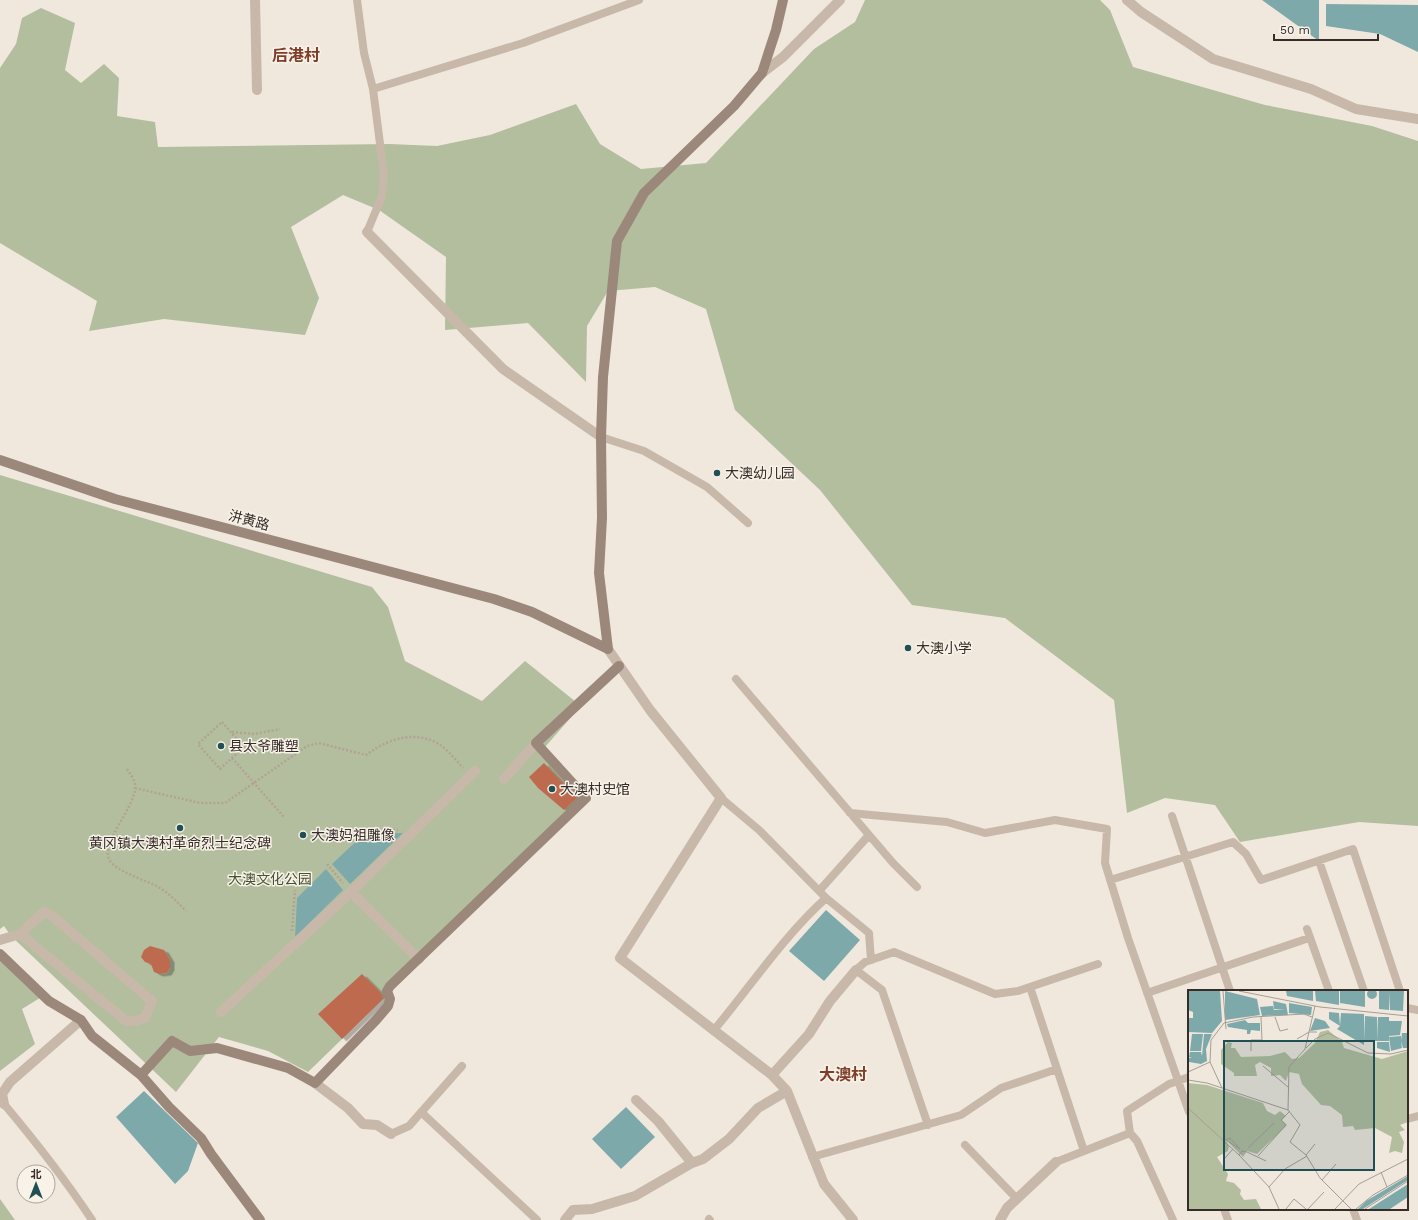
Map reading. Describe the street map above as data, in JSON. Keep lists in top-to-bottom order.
{
  "streets": {
    "main road": ["汫黄路"]
  },
  "districts": ["后港村", "大澳村"],
  "parks": ["大澳文化公园"],
  "places": [
    "大澳幼儿园",
    "大澳小学",
    "县太爷雕塑",
    "大澳村史馆",
    "黄冈镇大澳村革命烈士纪念碑",
    "大澳妈祖雕像"
  ],
  "scale_bar": "50 m",
  "north": "top"
}
